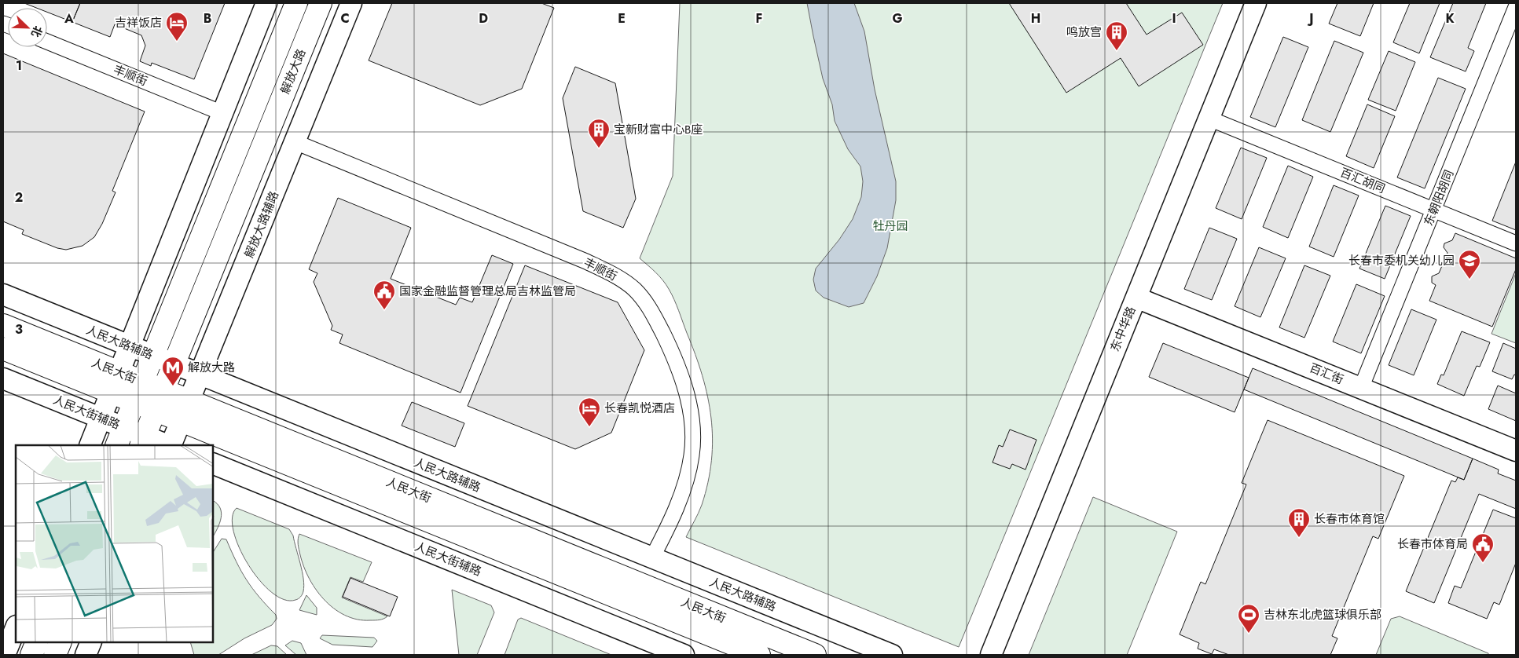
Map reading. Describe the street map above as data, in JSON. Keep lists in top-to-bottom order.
{
  "streets": {
    "main road": ["解放大路", "人民大街"],
    "street": [
      "丰顺街",
      "百汇胡同",
      "东朝阳胡同",
      "解放大路辅路",
      "东中华路",
      "人民大路辅路",
      "百汇街",
      "人民大街辅路"
    ]
  },
  "crossings": [
    ["解放大路", "人民大路辅路"],
    ["解放大路", "人民大街"],
    ["解放大路", "人民大街辅路"],
    ["丰顺街", "解放大路辅路"],
    ["丰顺街", "人民大路辅路"],
    ["百汇胡同", "东朝阳胡同"],
    ["百汇胡同", "东中华路"],
    ["东朝阳胡同", "百汇街"],
    ["解放大路辅路", "人民大路辅路"],
    ["解放大路辅路", "人民大街"],
    ["东中华路", "百汇街"]
  ],
  "parks": ["牡丹园"],
  "places": {
    "hotel": ["吉祥饭店", "长春凯悦酒店"],
    "building": ["鸣放宫", "宝新财富中心B座", "长春市体育馆"],
    "school or university": ["长春市委机关幼儿园"],
    "public building": ["国家金融监督管理总局吉林监管局", "长春市体育局"],
    "metro station": ["解放大路"],
    "sports": ["吉林东北虎篮球俱乐部"]
  },
  "north": "bottom right",
  "grid": {
    "columns": [
      "A",
      "B",
      "C",
      "D",
      "E",
      "F",
      "G",
      "H",
      "I",
      "J",
      "K"
    ],
    "rows": ["1", "2", "3"]
  }
}
